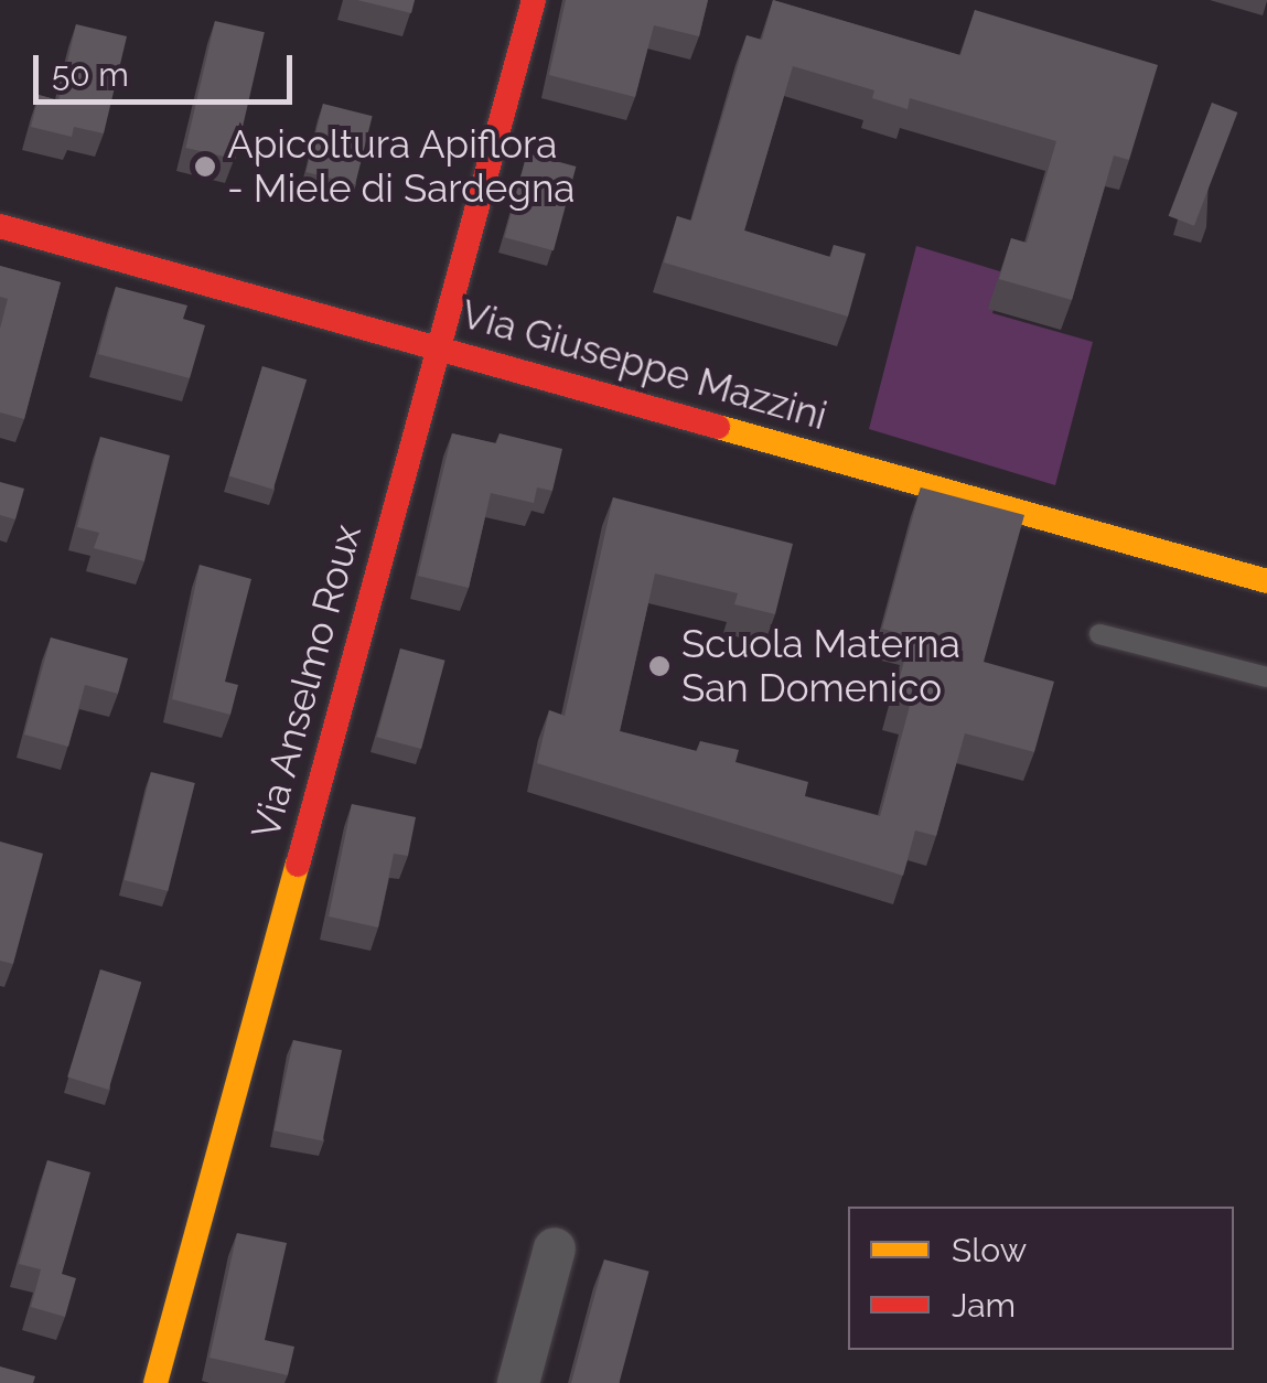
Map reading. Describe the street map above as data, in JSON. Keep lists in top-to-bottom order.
{
  "streets": {
    "street": ["Via Giuseppe Mazzini", "Via Anselmo Roux"]
  },
  "crossings": [
    ["Via Giuseppe Mazzini", "Via Anselmo Roux"]
  ],
  "places": ["Apicoltura Apiflora - Miele di Sardegna", "Scuola Materna San Domenico"],
  "legend": ["Slow", "Jam"],
  "scale_bar": "50 m"
}
